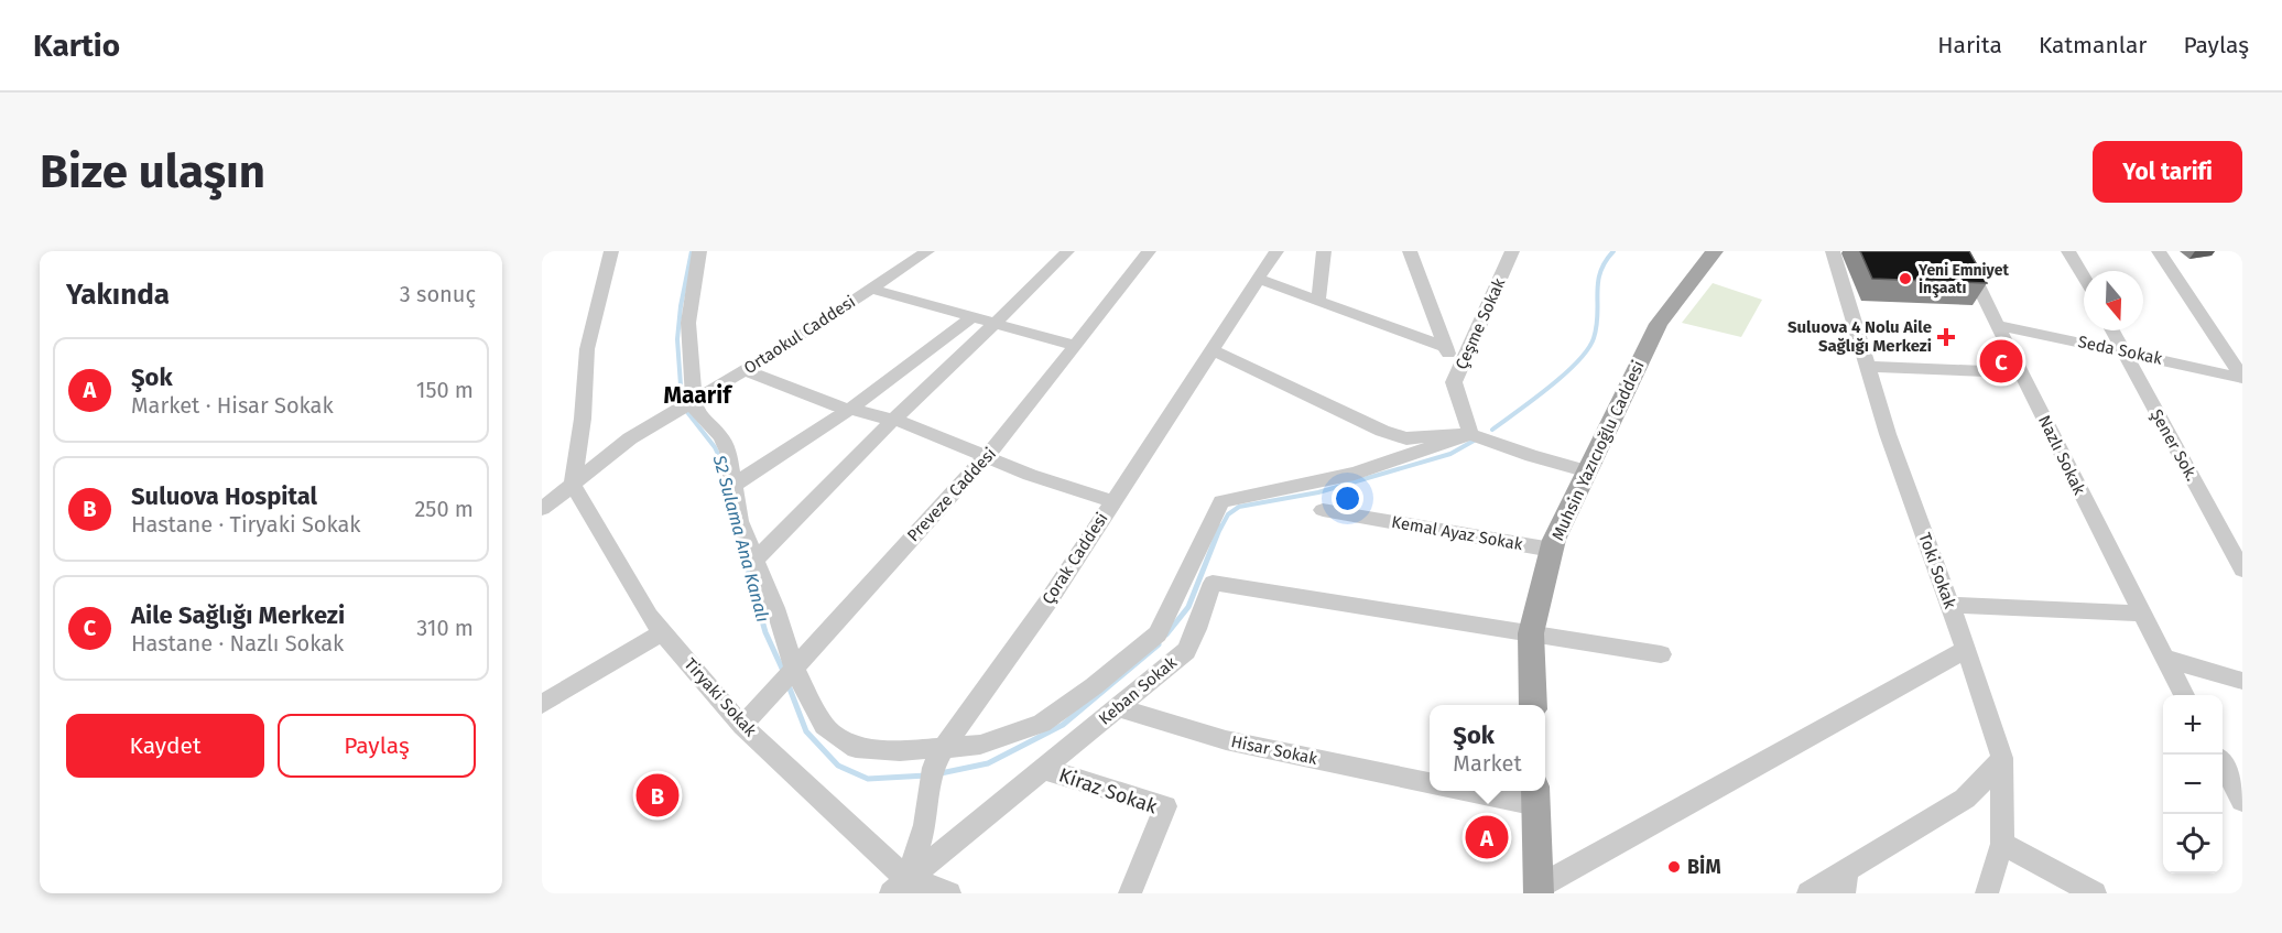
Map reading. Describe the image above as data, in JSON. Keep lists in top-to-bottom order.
{
  "streets": {
    "main road": ["Muhsin Yazıcıoğlu Caddesi"],
    "street": [
      "Çeşme Sokak",
      "Ortaokul Caddesi",
      "Seda Sokak",
      "Şener Sok.",
      "Nazlı Sokak",
      "Preveze Caddesi",
      "Kemal Ayaz Sokak",
      "Çorak Caddesi",
      "Toki Sokak",
      "Keban Sokak",
      "Tiryaki Sokak",
      "Hisar Sokak",
      "Kiraz Sokak"
    ]
  },
  "crossings": [
    ["Ortaokul Caddesi", "Tiryaki Sokak"],
    ["Seda Sokak", "Şener Sok."],
    ["Seda Sokak", "Nazlı Sokak"],
    ["Muhsin Yazıcıoğlu Caddesi", "Kemal Ayaz Sokak"],
    ["Muhsin Yazıcıoğlu Caddesi", "Keban Sokak"],
    ["Preveze Caddesi", "Tiryaki Sokak"],
    ["Çorak Caddesi", "Keban Sokak"],
    ["Çorak Caddesi", "Tiryaki Sokak"],
    ["Keban Sokak", "Tiryaki Sokak"],
    ["Keban Sokak", "Hisar Sokak"],
    ["Keban Sokak", "Kiraz Sokak"]
  ],
  "districts": ["Maarif"],
  "water": ["S2 Sulama Ana Kanalı"],
  "places": {
    "other": ["Yeni Emniyet İnşaatı", "BİM"],
    "health": ["Suluova 4 Nolu Aile Sağlığı Merkezi"]
  },
  "north": "bottom",
  "page": {
    "header": "Kartio",
    "nav": ["Harita", "Katmanlar", "Paylaş"],
    "buttons": [
      "Yol tarifi",
      ["Kaydet", "Paylaş"]
    ],
    "title": "Bize ulaşın",
    "heading": ["Yakında", "3 sonuç"],
    "list": [
      {
        "mark": "A",
        "name": "Şok",
        "note": "Market · Hisar Sokak",
        "value": "150 m"
      },
      {
        "mark": "B",
        "name": "Suluova Hospital",
        "note": "Hastane · Tiryaki Sokak",
        "value": "250 m"
      },
      {
        "mark": "C",
        "name": "Aile Sağlığı Merkezi",
        "note": "Hastane · Nazlı Sokak",
        "value": "310 m"
      }
    ],
    "pins": ["C", "B", "A"],
    "map_buttons": ["+", "−"],
    "popup": ["Şok", "Market"]
  }
}
